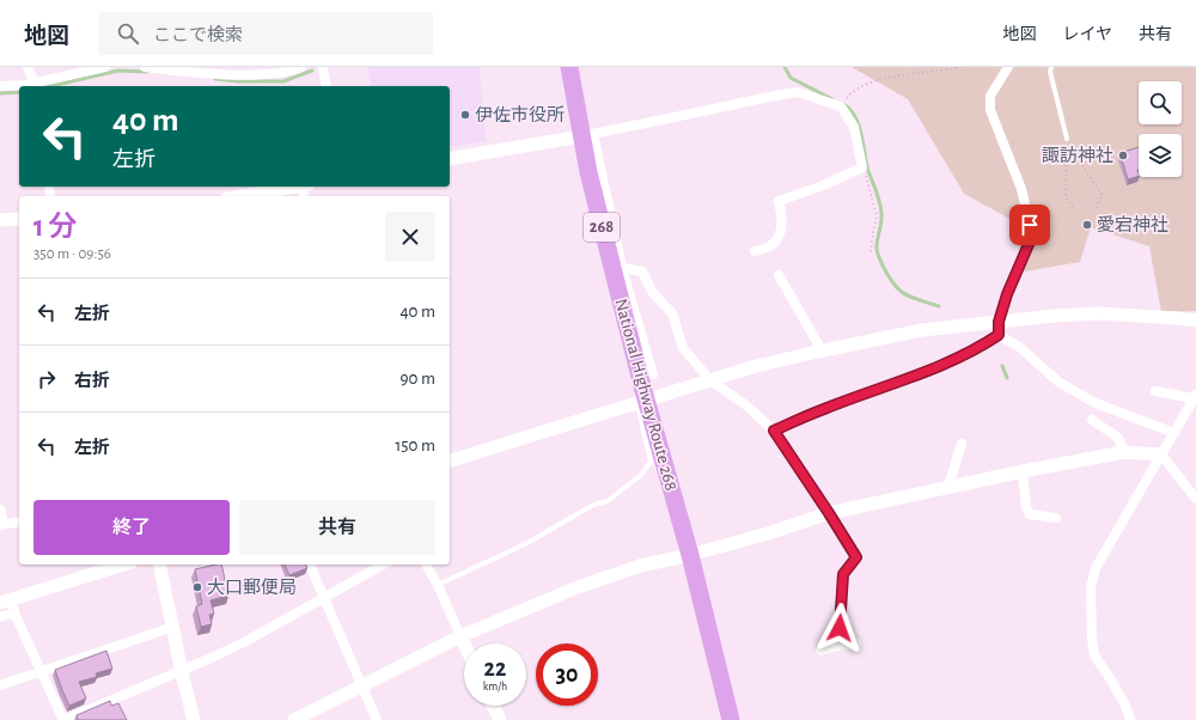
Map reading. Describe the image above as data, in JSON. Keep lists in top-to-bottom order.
{
  "streets": {
    "highway": ["268", "National Highway Route 268"]
  },
  "places": [
    "伊佐市役所",
    "諏訪神社",
    "愛宕神社",
    "大口郵便局"
  ],
  "page": {
    "header": "地図",
    "search": "ここで検索",
    "nav": ["地図", "レイヤ", "共有"],
    "turn": ["40 m", "左折"],
    "heading": ["1 分", "350 m · 09:56"],
    "list": [
      {
        "name": "左折",
        "value": "40 m"
      },
      {
        "name": "右折",
        "value": "90 m"
      },
      {
        "name": "左折",
        "value": "150 m"
      }
    ],
    "buttons": ["終了", "共有"],
    "speed": "22 km/h",
    "limit": "30"
  }
}
